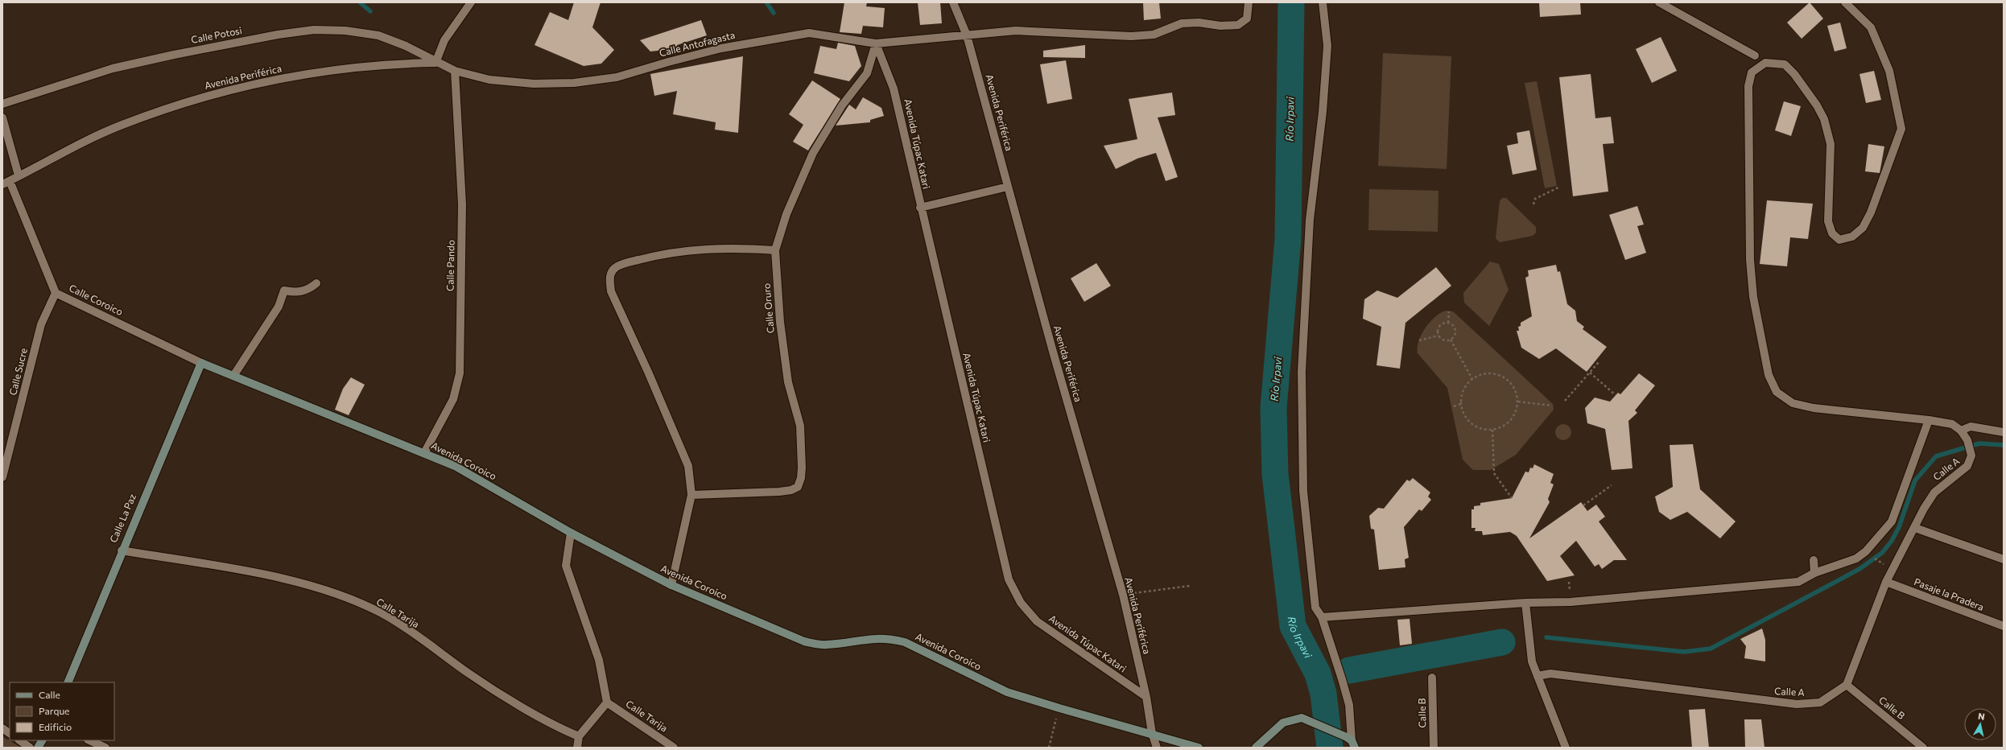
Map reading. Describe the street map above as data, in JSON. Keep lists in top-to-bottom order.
{
  "streets": {
    "main road": ["Avenida Coroico", "Calle La Paz"],
    "street": [
      "Calle Potosi",
      "Calle Antofagasta",
      "Avenida Periférica",
      "Avenida Túpac Katari",
      "Calle Pando",
      "Calle Coroico",
      "Calle Oruro",
      "Calle Sucre",
      "Calle A",
      "Pasaje la Pradera",
      "Calle Tarija",
      "Calle B"
    ]
  },
  "crossings": [
    ["Calle Potosi", "Calle Antofagasta"],
    ["Calle Potosi", "Avenida Periférica"],
    ["Calle Antofagasta", "Avenida Periférica"],
    ["Calle Antofagasta", "Avenida Túpac Katari"],
    ["Calle Antofagasta", "Calle Pando"],
    ["Calle Antofagasta", "Calle Oruro"],
    ["Avenida Periférica", "Avenida Túpac Katari"],
    ["Avenida Periférica", "Calle Coroico"],
    ["Avenida Periférica", "Avenida Coroico"],
    ["Avenida Túpac Katari", "Calle Oruro"],
    ["Calle Pando", "Avenida Coroico"],
    ["Calle Coroico", "Calle Sucre"],
    ["Calle Coroico", "Avenida Coroico"],
    ["Calle Coroico", "Calle La Paz"],
    ["Avenida Coroico", "Calle La Paz"],
    ["Calle A", "Pasaje la Pradera"],
    ["Calle A", "Calle B"],
    ["Calle La Paz", "Calle Tarija"]
  ],
  "water": ["Río Irpavi"],
  "legend": ["Calle", "Parque", "Edificio"],
  "north": "top"
}
